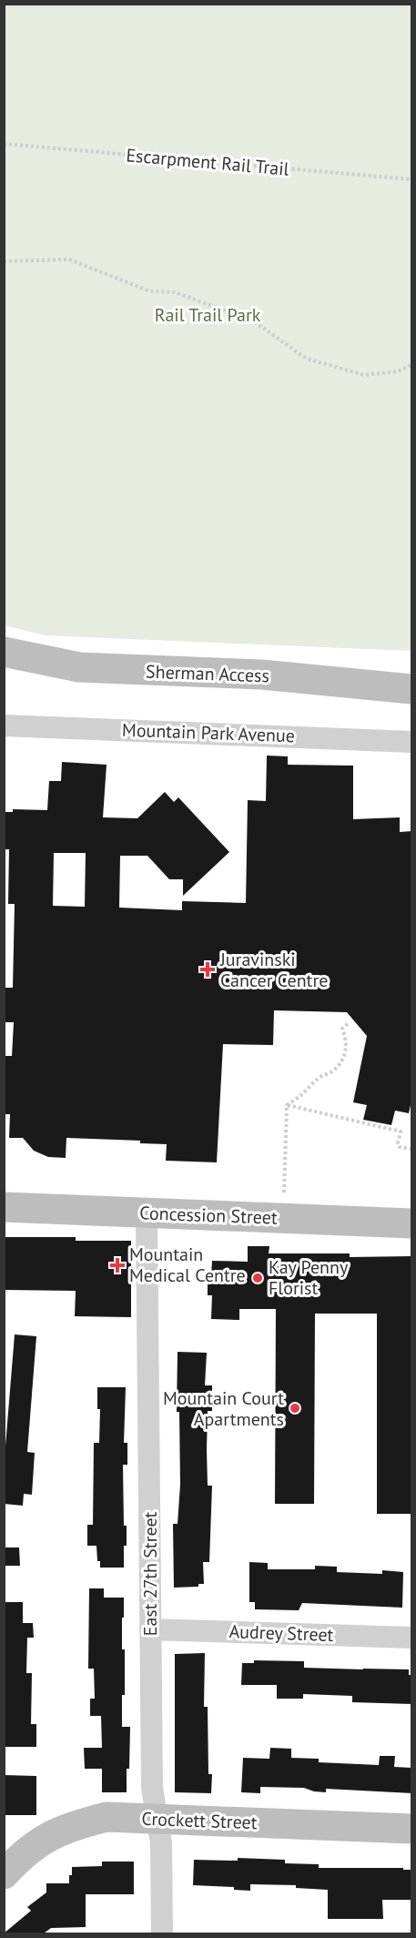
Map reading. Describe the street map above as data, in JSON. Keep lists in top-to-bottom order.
{
  "streets": {
    "main road": ["Sherman Access", "Concession Street", "Crockett Street"],
    "street": ["Mountain Park Avenue", "East 27th Street", "Audrey Street"],
    "path": ["Escarpment Rail Trail"]
  },
  "crossings": [
    ["Concession Street", "East 27th Street"],
    ["East 27th Street", "Audrey Street"],
    ["East 27th Street", "Crockett Street"]
  ],
  "parks": ["Rail Trail Park"],
  "places": {
    "health": ["Juravinski Cancer Centre", "Mountain Medical Centre"],
    "other": ["Kay Penny Florist", "Mountain Court Apartments"]
  }
}
